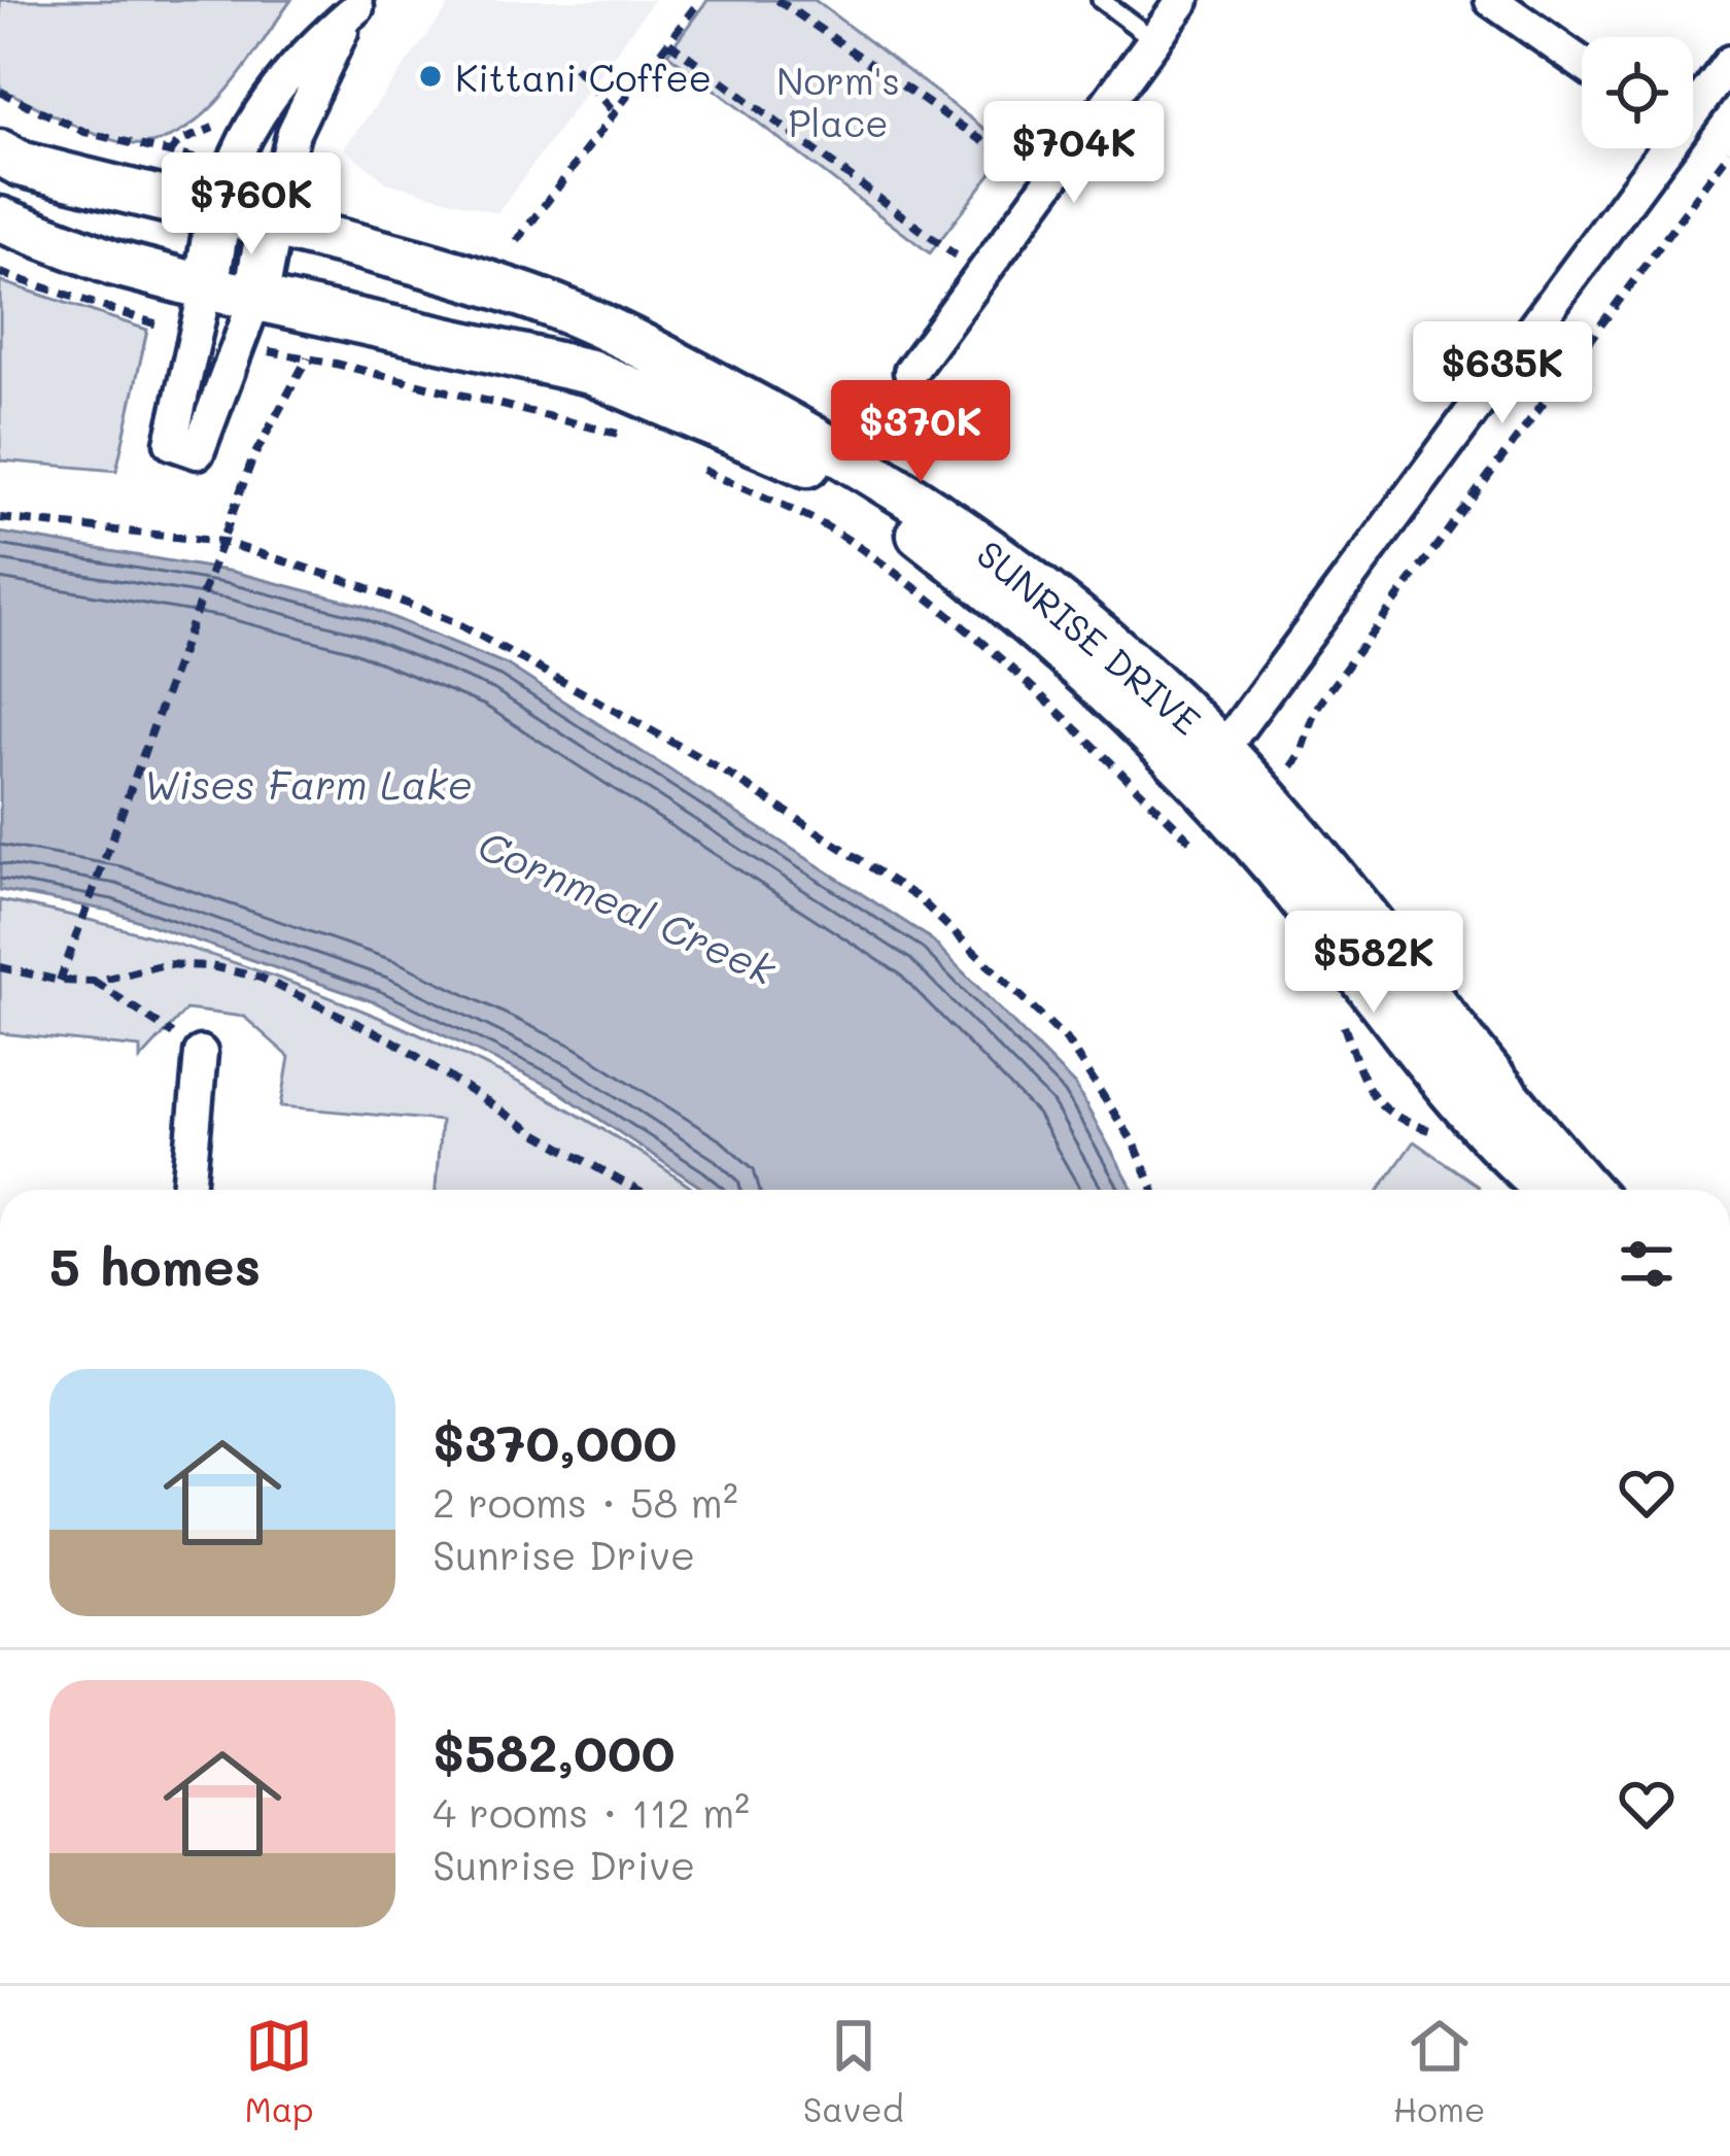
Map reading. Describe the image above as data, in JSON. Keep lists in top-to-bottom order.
{
  "streets": {
    "street": ["SUNRISE DRIVE"]
  },
  "water": ["Wises Farm Lake", "Cornmeal Creek"],
  "parks": ["Norm's Place"],
  "places": ["Kittani Coffee"],
  "page": {
    "price": [
      "$704K",
      "$760K",
      "$635K",
      "$370K",
      "$582K"
    ],
    "heading": "5 homes",
    "list": [
      {
        "name": "$370,000",
        "note": "2 rooms · 58 m² · Sunrise Drive"
      },
      {
        "name": "$582,000",
        "note": "4 rooms · 112 m² · Sunrise Drive"
      }
    ],
    "tabs": ["Map", "Saved", "Home"]
  }
}
